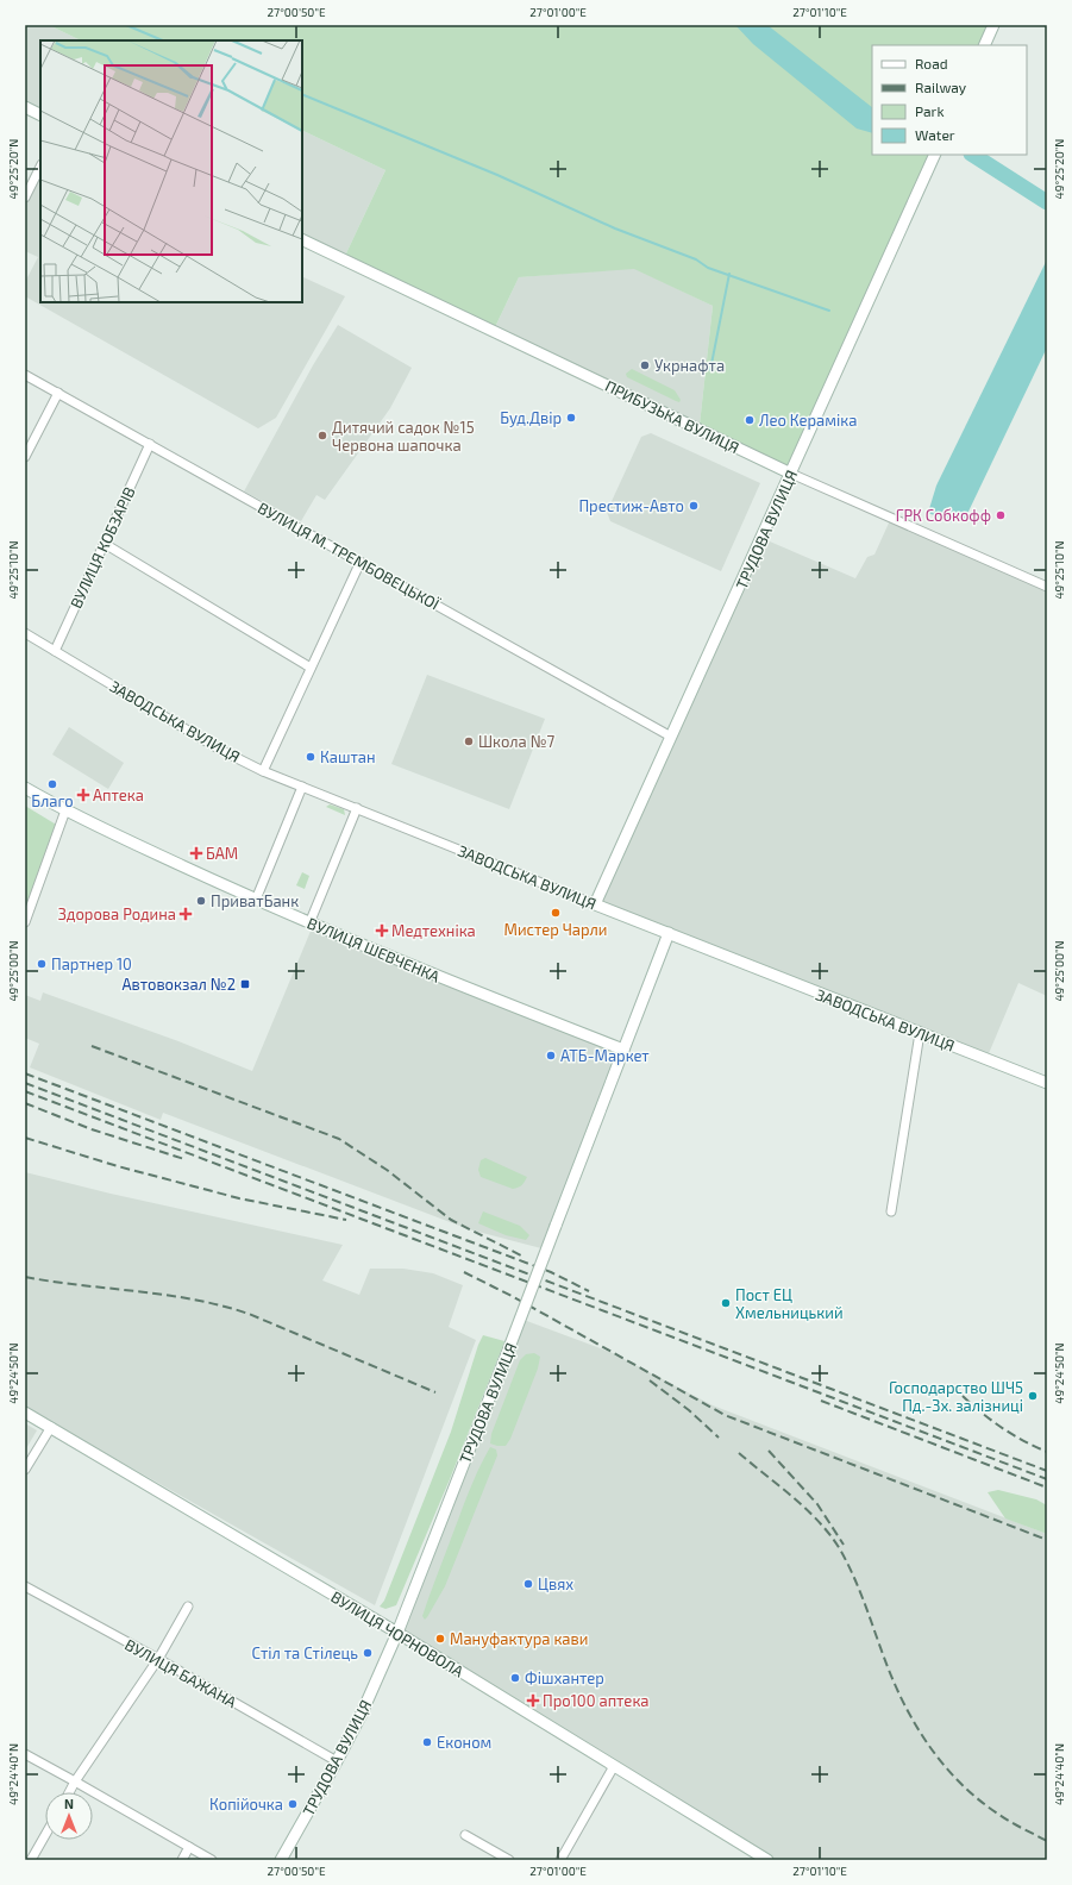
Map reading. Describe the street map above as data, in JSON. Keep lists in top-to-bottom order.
{
  "streets": {
    "street": [
      "ПРИБУЗЬКА ВУЛИЦЯ",
      "ТРУДОВА ВУЛИЦЯ",
      "ВУЛИЦЯ КОБЗАРІВ",
      "ВУЛИЦЯ М. ТРЕМБОВЕЦЬКОЇ",
      "ЗАВОДСЬКА ВУЛИЦЯ",
      "ВУЛИЦЯ ШЕВЧЕНКА",
      "ВУЛИЦЯ ЧОРНОВОЛА",
      "ВУЛИЦЯ БАЖАНА"
    ]
  },
  "crossings": [
    ["ПРИБУЗЬКА ВУЛИЦЯ", "ТРУДОВА ВУЛИЦЯ"],
    ["ТРУДОВА ВУЛИЦЯ", "ВУЛИЦЯ М. ТРЕМБОВЕЦЬКОЇ"],
    ["ТРУДОВА ВУЛИЦЯ", "ЗАВОДСЬКА ВУЛИЦЯ"],
    ["ТРУДОВА ВУЛИЦЯ", "ВУЛИЦЯ ШЕВЧЕНКА"],
    ["ТРУДОВА ВУЛИЦЯ", "ВУЛИЦЯ ЧОРНОВОЛА"],
    ["ТРУДОВА ВУЛИЦЯ", "ВУЛИЦЯ БАЖАНА"],
    ["ВУЛИЦЯ КОБЗАРІВ", "ВУЛИЦЯ М. ТРЕМБОВЕЦЬКОЇ"],
    ["ВУЛИЦЯ КОБЗАРІВ", "ЗАВОДСЬКА ВУЛИЦЯ"]
  ],
  "places": {
    "other": [
      "Укрнафта",
      "Буд.Двір",
      "Лео Кераміка",
      "Дитячий садок №15 Червона шапочка",
      "Престиж-Авто",
      "ГРК Собкофф",
      "Школа №7",
      "Каштан",
      "Благо",
      "ПриватБанк",
      "Мистер Чарли",
      "Партнер 10",
      "АТБ-Маркет",
      "Пост ЕЦ Хмельницький",
      "Господарство ШЧ5 Пд.-Зх. залізниці",
      "Цвях",
      "Мануфактура кави",
      "Стіл та Стілець",
      "Фішхантер",
      "Економ",
      "Копійочка"
    ],
    "health": [
      "Аптека",
      "БАМ",
      "Здорова Родина",
      "Медтехніка",
      "Про100 аптека"
    ],
    "transit": ["Автовокзал №2"]
  },
  "legend": [
    "Road",
    "Railway",
    "Park",
    "Water"
  ],
  "north": "top",
  "coordinates": [
    "27°00'50\"E",
    "27°01'00\"E",
    "27°01'10\"E",
    "49°25'20\"N",
    "49°25'10\"N",
    "49°25'00\"N",
    "49°24'50\"N",
    "49°24'40\"N"
  ]
}
